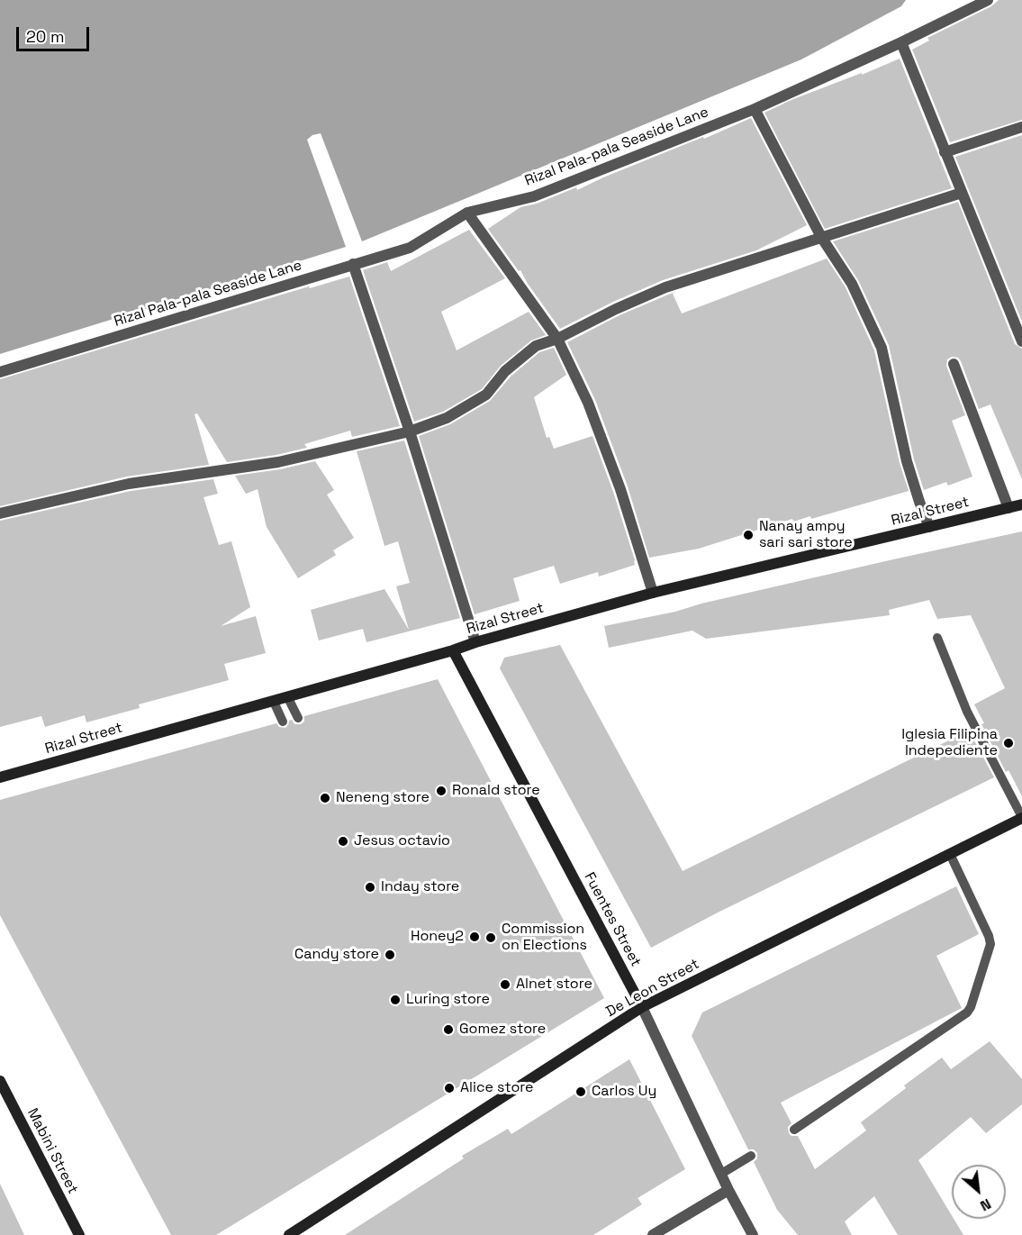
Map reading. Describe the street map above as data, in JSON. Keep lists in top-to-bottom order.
{
  "streets": {
    "street": [
      "Rizal Pala-pala Seaside Lane",
      "Rizal Street",
      "Fuentes Street",
      "De Leon Street",
      "Mabini Street"
    ]
  },
  "crossings": [
    ["Rizal Street", "Fuentes Street"],
    ["Fuentes Street", "De Leon Street"]
  ],
  "places": [
    "Nanay ampy sari sari store",
    "Iglesia Filipina Indepediente",
    "Ronald store",
    "Neneng store",
    "Jesus octavio",
    "Inday store",
    "Honey2",
    "Commission on Elections",
    "Candy store",
    "Alnet store",
    "Luring store",
    "Gomez store",
    "Alice store",
    "Carlos Uy"
  ],
  "scale_bar": "20 m",
  "north": "bottom right"
}
